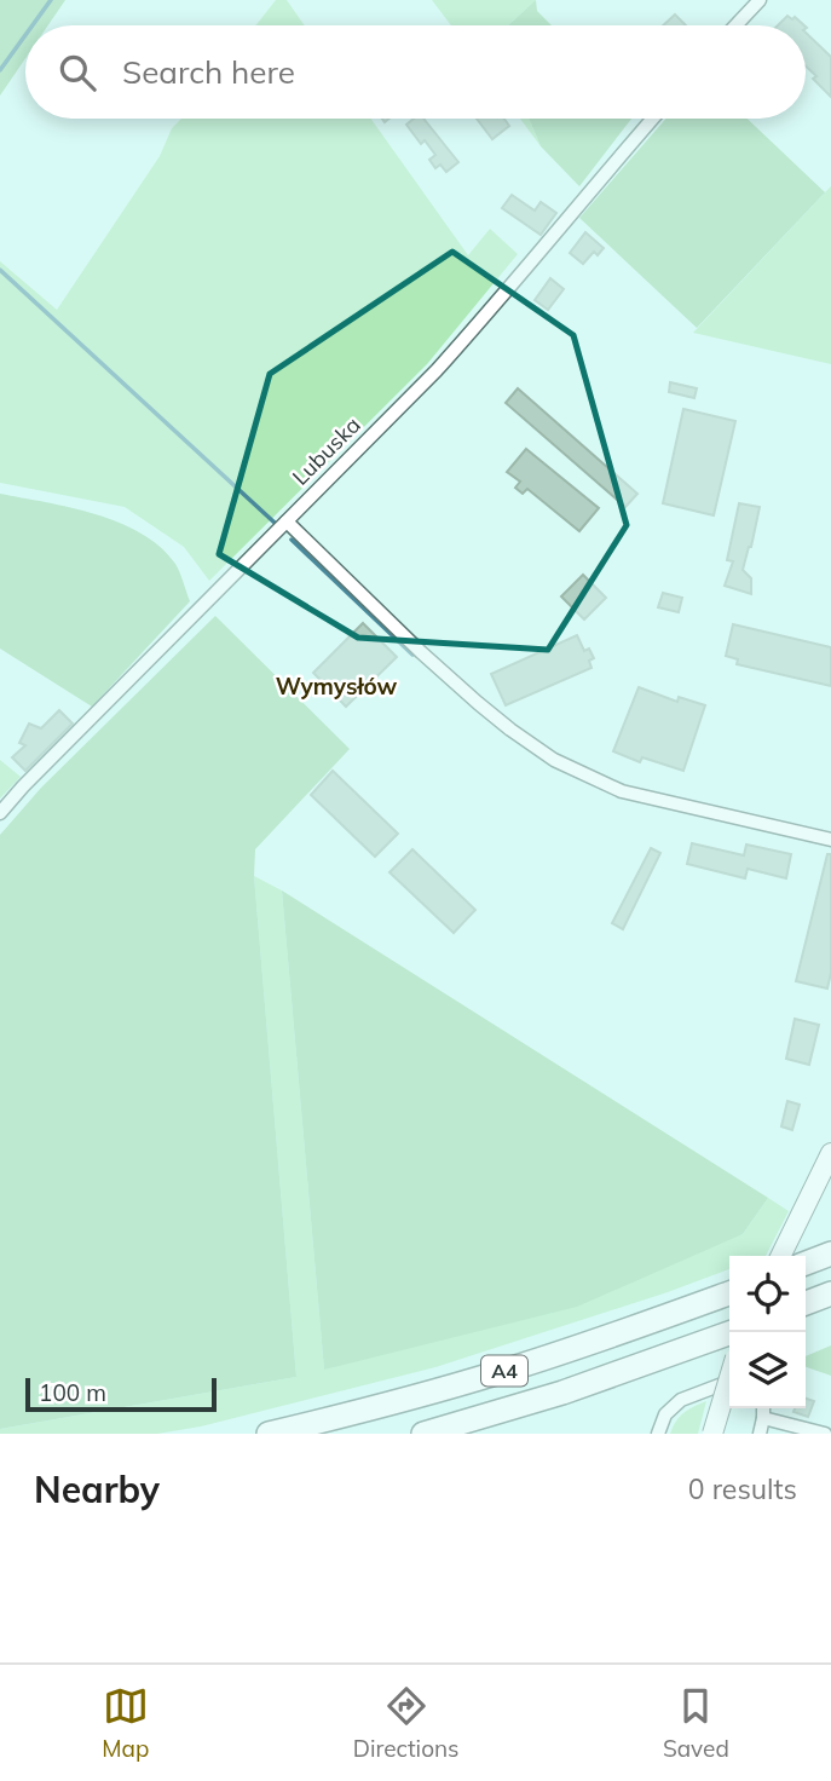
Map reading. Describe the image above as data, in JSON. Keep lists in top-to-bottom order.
{
  "streets": {
    "highway": ["A4"],
    "street": ["Lubuska"]
  },
  "districts": ["Wymysłów"],
  "scale_bar": "100 m",
  "page": {
    "search": "Search here",
    "scale": "100 m",
    "heading": ["Nearby", "0 results"],
    "nav": ["Map", "Directions", "Saved"]
  }
}
